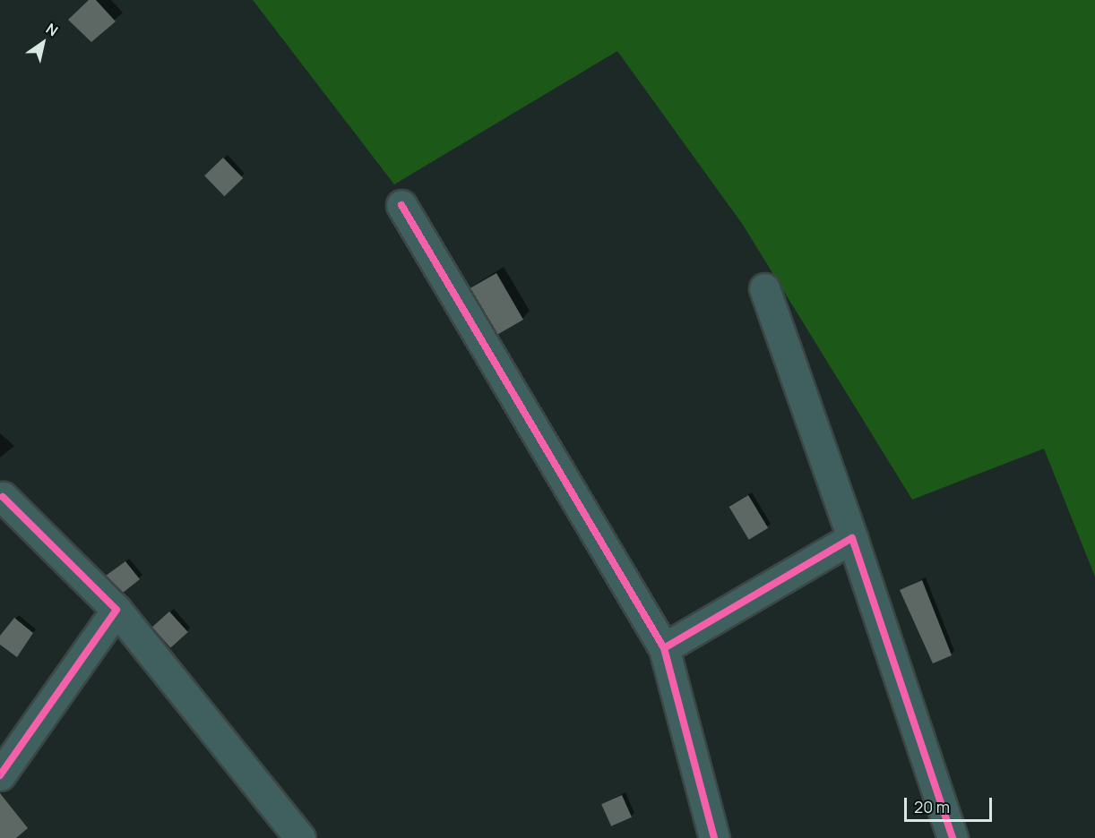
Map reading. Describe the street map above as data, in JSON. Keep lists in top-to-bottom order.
{
  "scale_bar": "20 m",
  "north": "top right"
}
